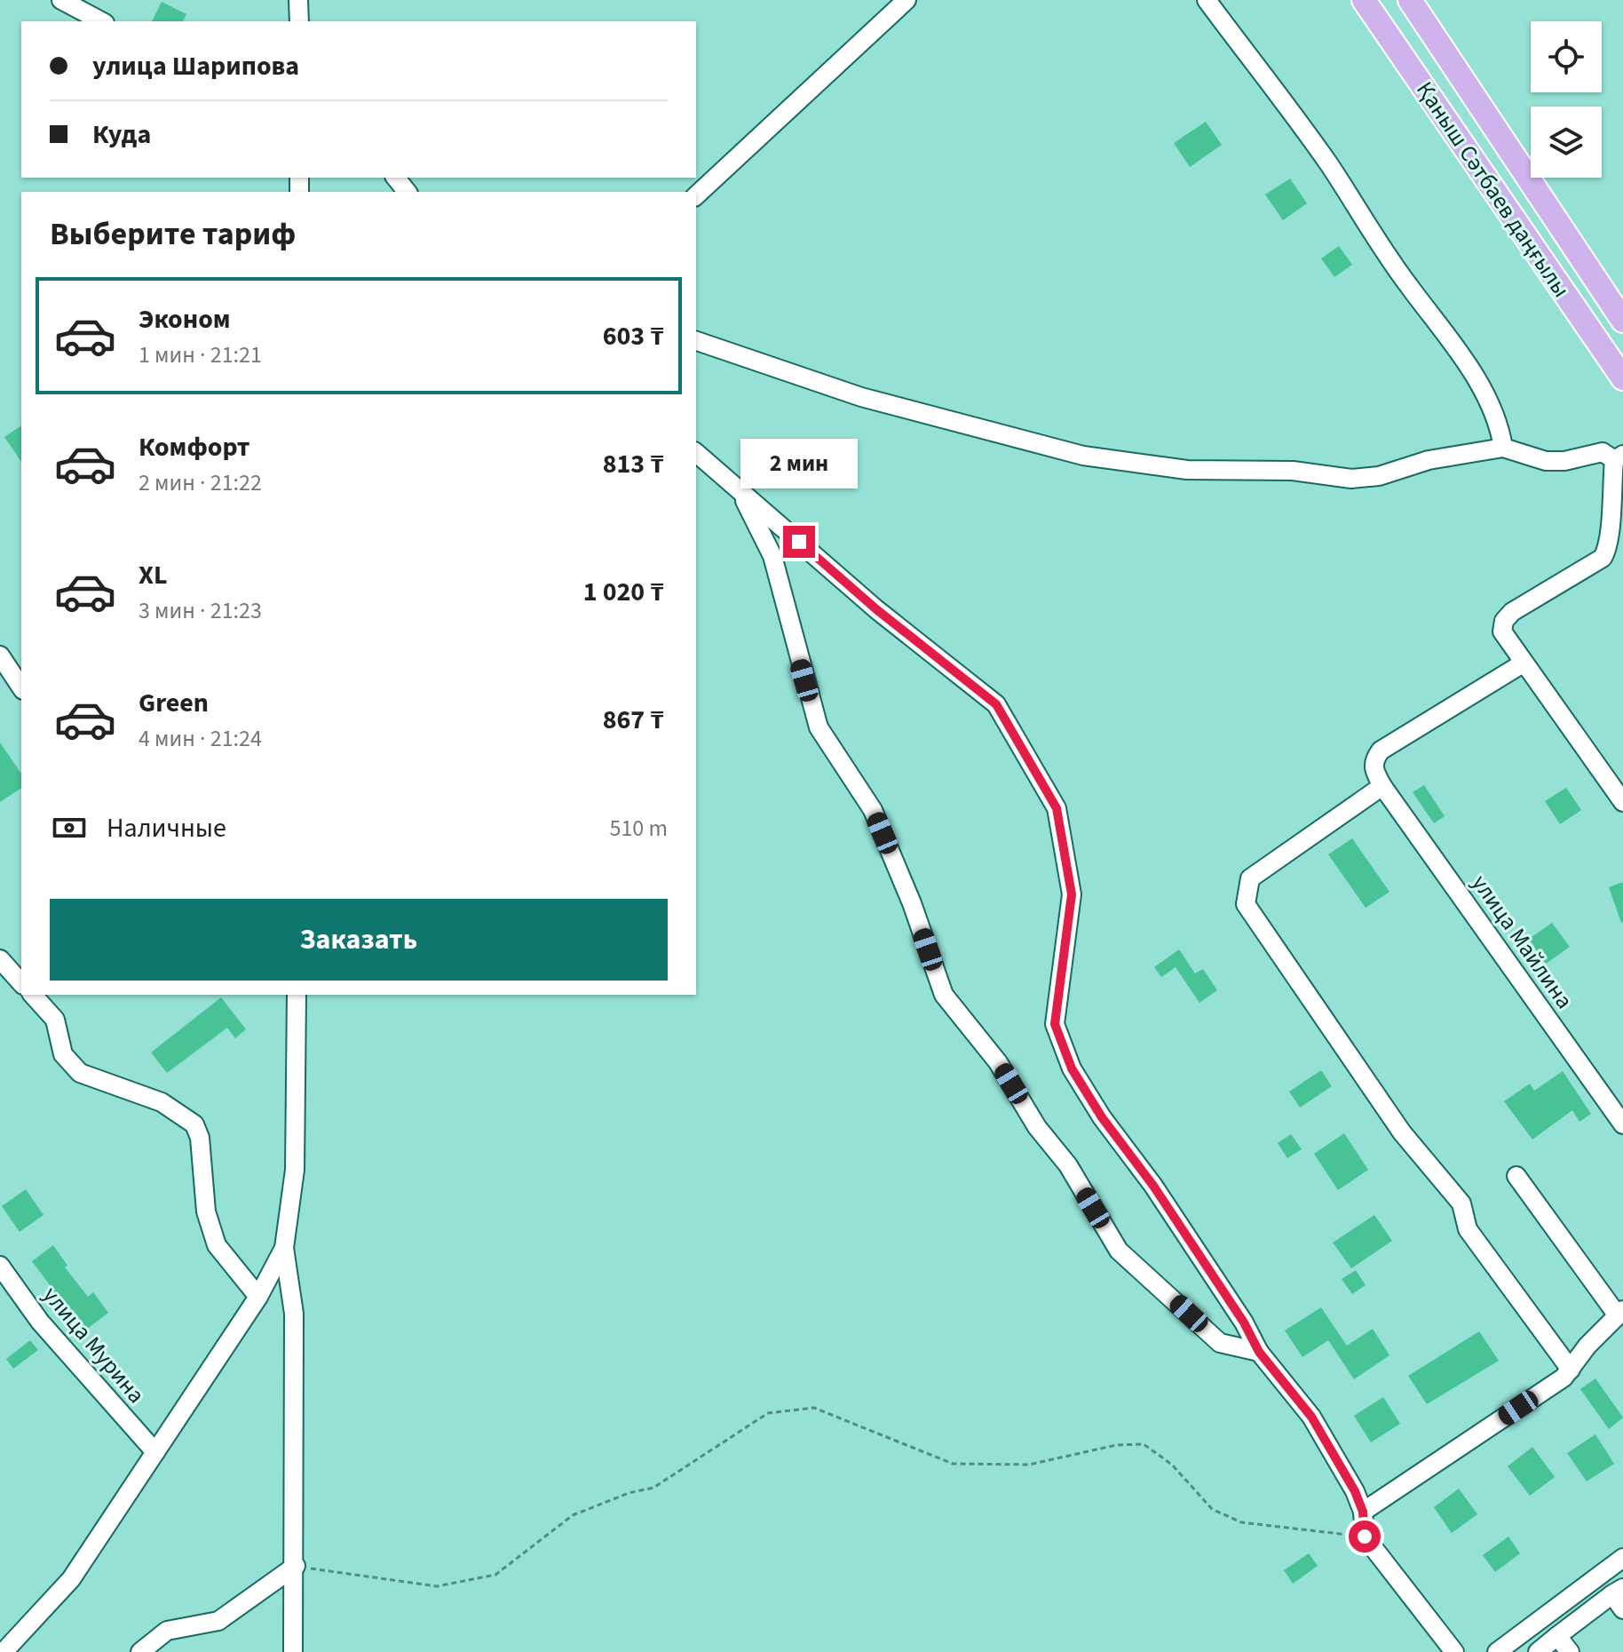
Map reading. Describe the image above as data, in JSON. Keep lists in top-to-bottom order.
{
  "streets": {
    "main road": ["Қаныш Сәтбаев даңғылы"],
    "street": ["улица Майлина", "улица Мурина"]
  },
  "page": {
    "banner": ["улица Шарипова", "Куда"],
    "heading": "Выберите тариф",
    "list": [
      {
        "name": "Эконом",
        "note": "1 мин · 21:21",
        "value": "603 ₸"
      },
      {
        "name": "Комфорт",
        "note": "2 мин · 21:22",
        "value": "813 ₸"
      },
      {
        "name": "XL",
        "note": "3 мин · 21:23",
        "value": "1 020 ₸"
      },
      {
        "name": "Green",
        "note": "4 мин · 21:24",
        "value": "867 ₸"
      }
    ],
    "bubble": "2 мин",
    "pay": ["Наличные", "510 m"],
    "buttons": "Заказать"
  }
}
